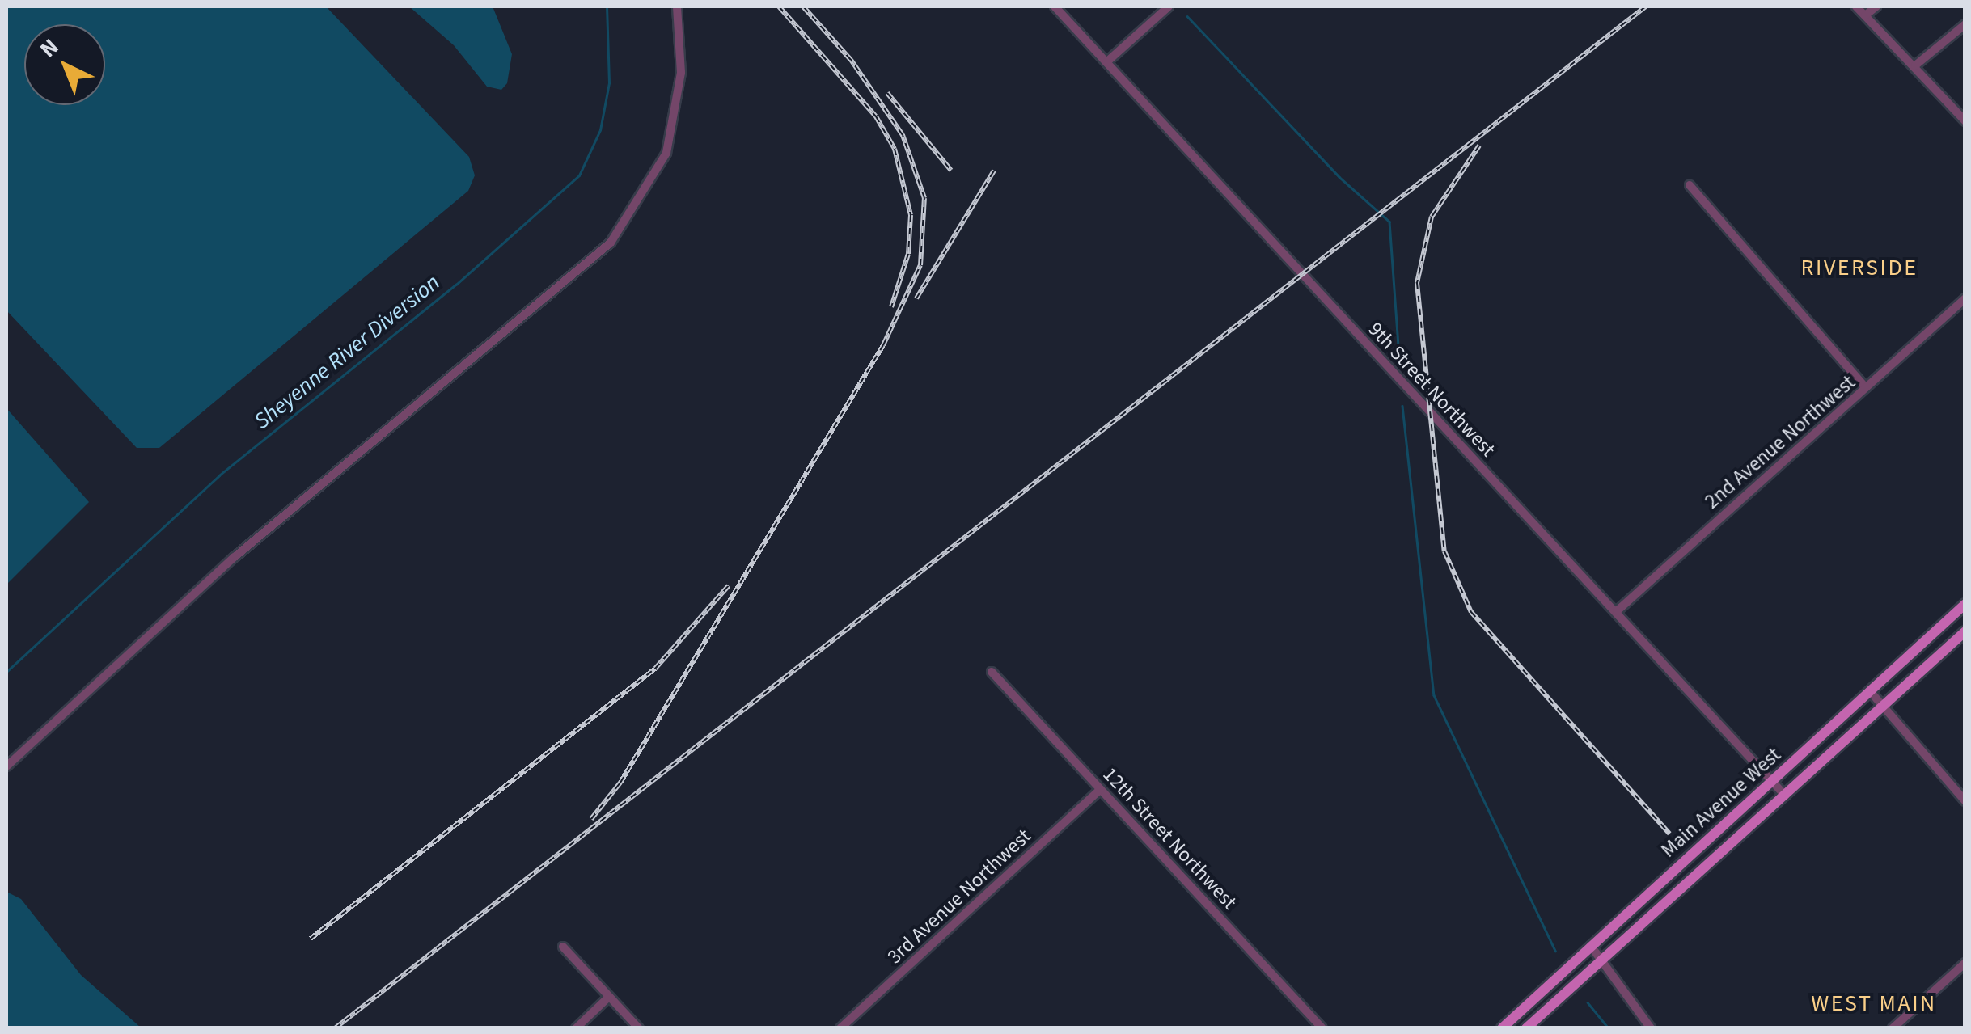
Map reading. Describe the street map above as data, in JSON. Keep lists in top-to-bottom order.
{
  "streets": {
    "main road": ["Main Avenue West"],
    "street": [
      "9th Street Northwest",
      "2nd Avenue Northwest",
      "12th Street Northwest",
      "3rd Avenue Northwest"
    ]
  },
  "crossings": [
    ["9th Street Northwest", "2nd Avenue Northwest"],
    ["9th Street Northwest", "Main Avenue West"],
    ["12th Street Northwest", "3rd Avenue Northwest"]
  ],
  "districts": ["RIVERSIDE", "WEST MAIN"],
  "water": ["Sheyenne River Diversion"],
  "north": "top left"
}
